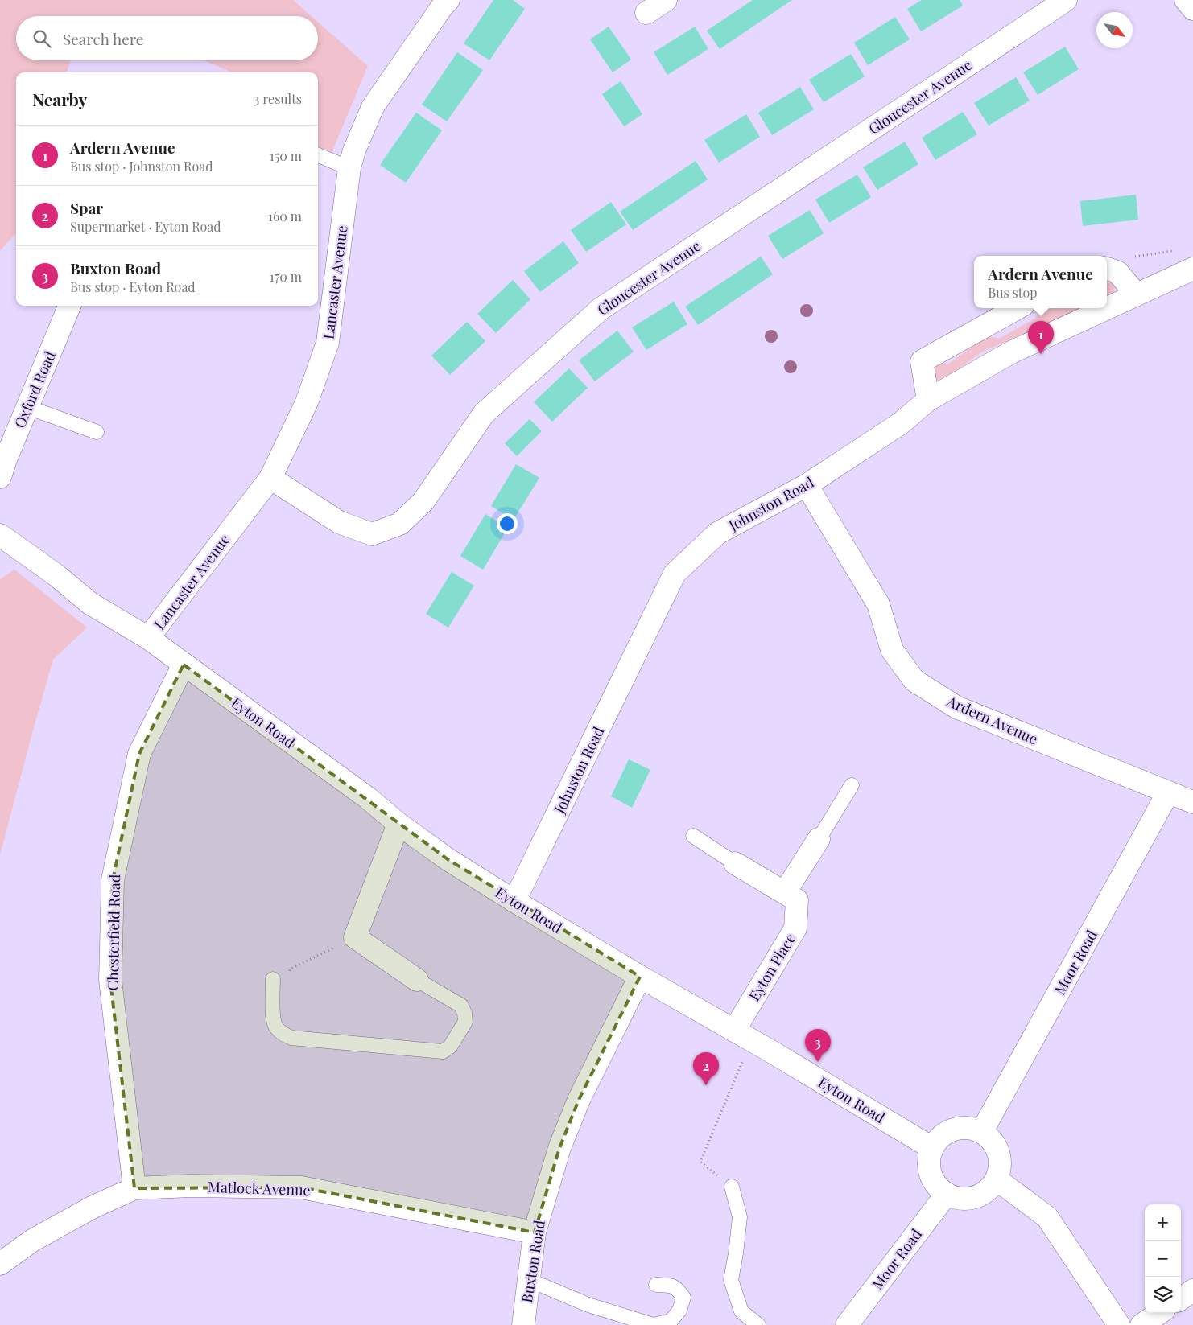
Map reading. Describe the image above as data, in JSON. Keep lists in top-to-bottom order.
{
  "streets": {
    "street": [
      "Gloucester Avenue",
      "Lancaster Avenue",
      "Oxford Road",
      "Johnston Road",
      "Ardern Avenue",
      "Eyton Road",
      "Chesterfield Road",
      "Moor Road",
      "Eyton Place",
      "Matlock Avenue",
      "Buxton Road"
    ]
  },
  "crossings": [
    ["Gloucester Avenue", "Lancaster Avenue"],
    ["Lancaster Avenue", "Eyton Road"],
    ["Johnston Road", "Ardern Avenue"],
    ["Johnston Road", "Eyton Road"],
    ["Ardern Avenue", "Moor Road"],
    ["Eyton Road", "Chesterfield Road"],
    ["Eyton Road", "Moor Road"],
    ["Eyton Road", "Eyton Place"],
    ["Eyton Road", "Buxton Road"],
    ["Chesterfield Road", "Matlock Avenue"],
    ["Matlock Avenue", "Buxton Road"]
  ],
  "north": "bottom right",
  "page": {
    "search": "Search here",
    "heading": ["Nearby", "3 results"],
    "list": [
      {
        "mark": "1",
        "name": "Ardern Avenue",
        "note": "Bus stop · Johnston Road",
        "value": "150 m"
      },
      {
        "mark": "2",
        "name": "Spar",
        "note": "Supermarket · Eyton Road",
        "value": "160 m"
      },
      {
        "mark": "3",
        "name": "Buxton Road",
        "note": "Bus stop · Eyton Road",
        "value": "170 m"
      }
    ],
    "popup": ["Ardern Avenue", "Bus stop"],
    "pins": ["1", "3", "2"],
    "map_buttons": ["+", "−"]
  }
}
